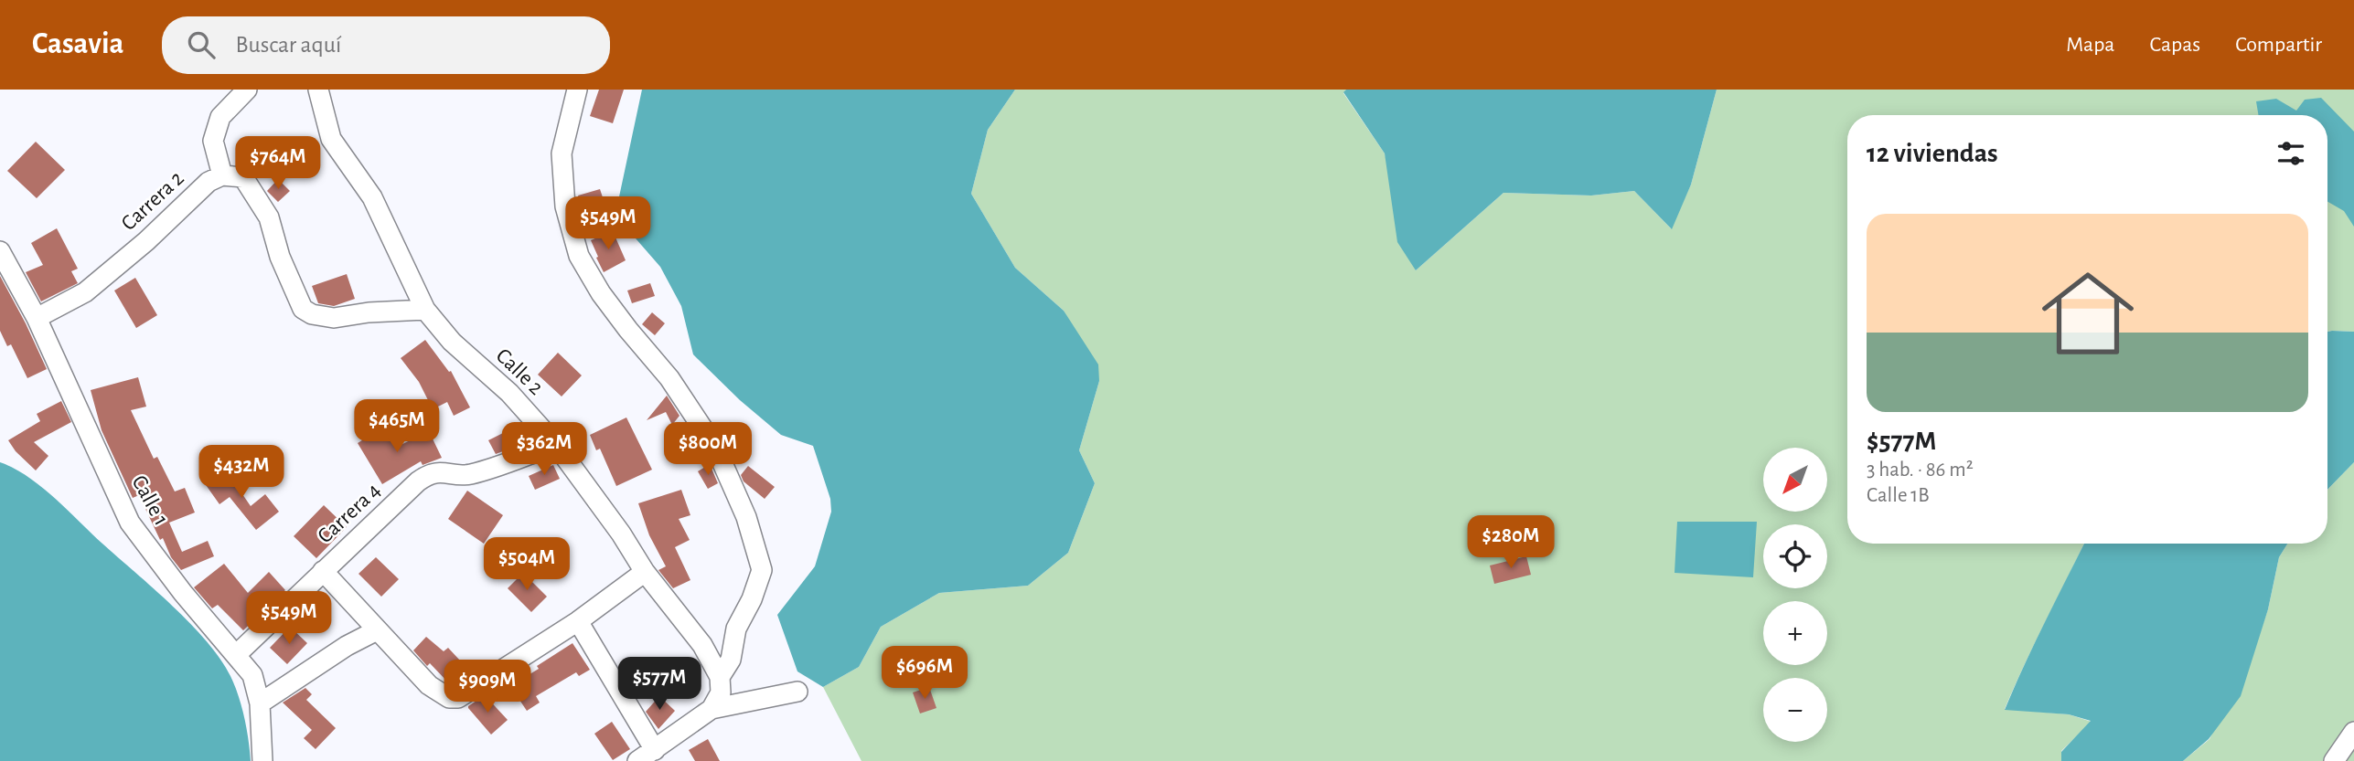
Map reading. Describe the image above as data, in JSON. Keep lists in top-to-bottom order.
{
  "streets": {
    "street": [
      "Carrera 2",
      "Calle 2",
      "Calle 1",
      "Carrera 4"
    ]
  },
  "crossings": [
    ["Carrera 2", "Calle 1"],
    ["Calle 2", "Carrera 4"],
    ["Calle 1", "Carrera 4"]
  ],
  "north": "bottom left",
  "page": {
    "header": "Casavia",
    "search": "Buscar aquí",
    "nav": ["Mapa", "Capas", "Compartir"],
    "heading": "12 viviendas",
    "price": [
      "$764M",
      "$549M",
      "$465M",
      "$362M",
      "$800M",
      "$432M",
      "$280M",
      "$504M",
      "$549M",
      "$696M",
      "$577M",
      "$909M"
    ],
    "list": [
      {
        "name": "$577M",
        "note": "3 hab. · 86 m² · Calle 1B"
      }
    ],
    "map_buttons": ["+", "−"]
  }
}
